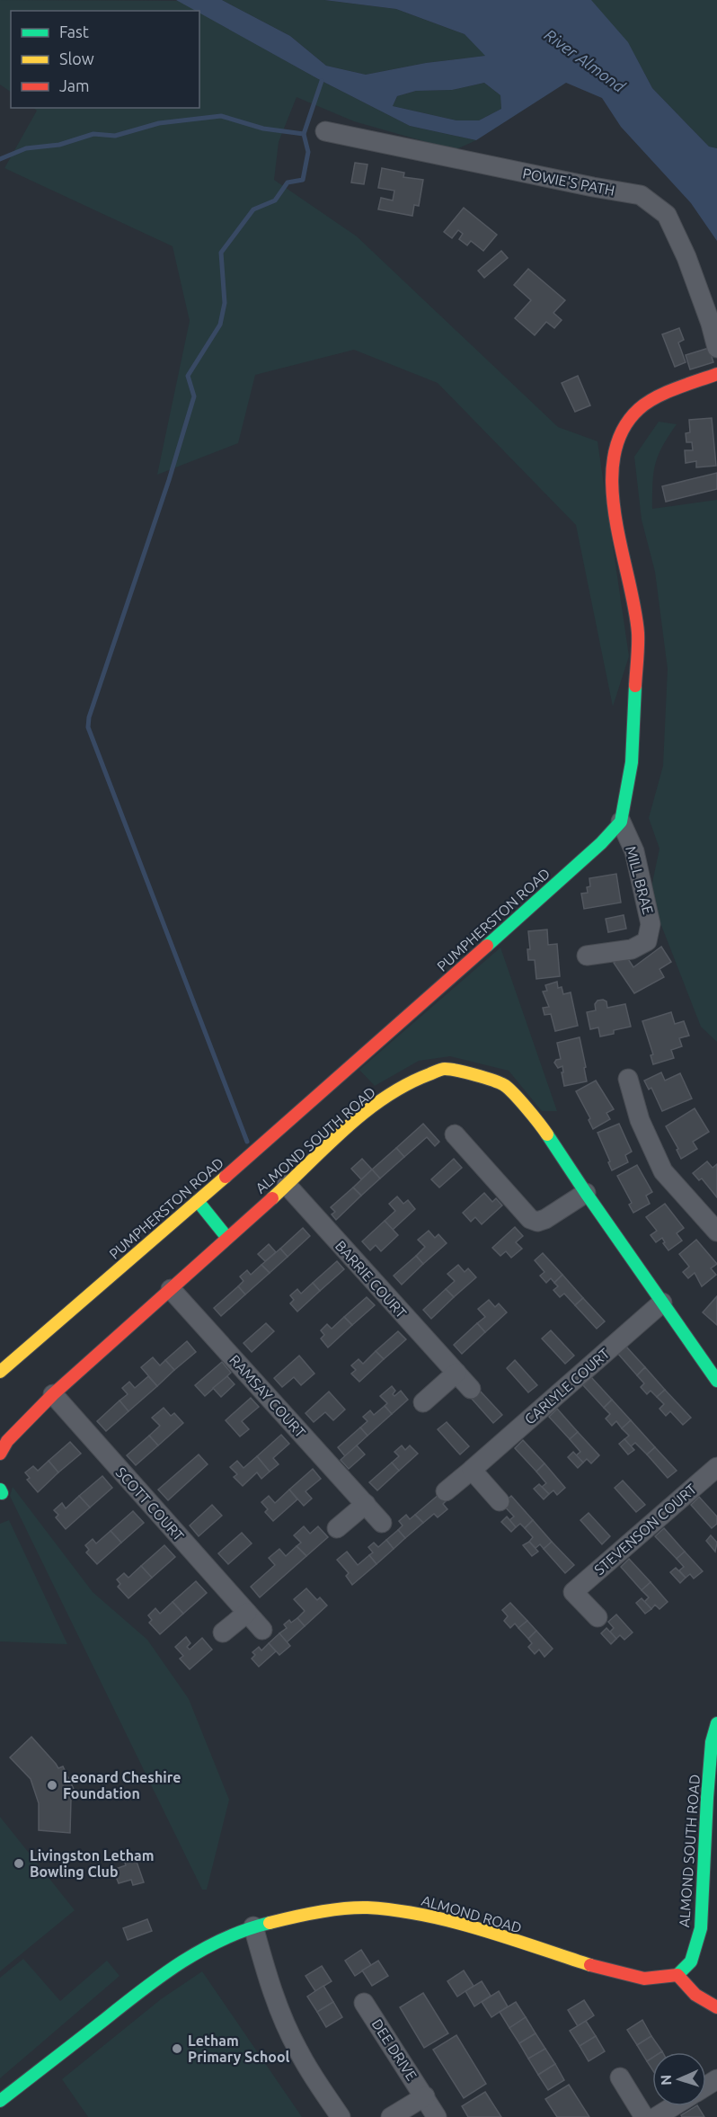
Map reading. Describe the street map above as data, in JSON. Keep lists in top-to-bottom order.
{
  "streets": {
    "street": [
      "POWIE'S PATH",
      "MILL BRAE",
      "PUMPHERSTON ROAD",
      "ALMOND SOUTH ROAD",
      "BARRIE COURT",
      "CARLYLE COURT",
      "RAMSAY COURT",
      "SCOTT COURT",
      "STEVENSON COURT",
      "ALMOND ROAD",
      "DEE DRIVE"
    ]
  },
  "crossings": [
    ["MILL BRAE", "PUMPHERSTON ROAD"],
    ["ALMOND SOUTH ROAD", "BARRIE COURT"],
    ["ALMOND SOUTH ROAD", "CARLYLE COURT"],
    ["ALMOND SOUTH ROAD", "RAMSAY COURT"],
    ["ALMOND SOUTH ROAD", "SCOTT COURT"],
    ["ALMOND SOUTH ROAD", "ALMOND ROAD"]
  ],
  "water": ["River Almond"],
  "places": ["Leonard Cheshire Foundation", "Livingston Letham Bowling Club", "Letham Primary School"],
  "legend": ["Fast", "Slow", "Jam"],
  "north": "left"
}
